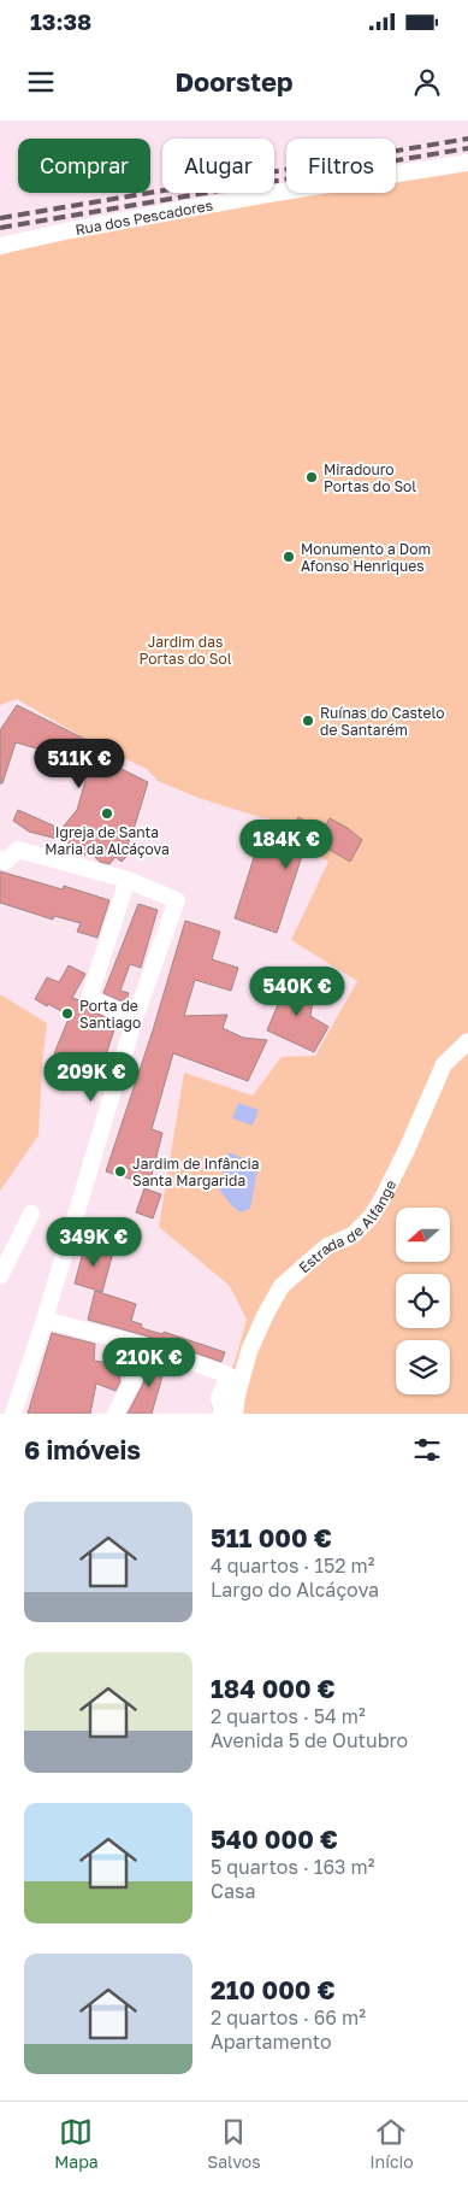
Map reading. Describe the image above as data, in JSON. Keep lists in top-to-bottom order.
{
  "streets": {
    "street": ["Rua dos Pescadores", "Estrada de Alfange"]
  },
  "parks": ["Jardim das Portas do Sol"],
  "places": [
    "Miradouro Portas do Sol",
    "Monumento a Dom Afonso Henriques",
    "Ruínas do Castelo de Santarém",
    "Igreja de Santa Maria da Alcáçova",
    "Porta de Santiago",
    "Jardim de Infância Santa Margarida"
  ],
  "north": "left",
  "page": {
    "status": "13:38",
    "header": "Doorstep",
    "chip": ["Comprar", "Alugar", "Filtros"],
    "price": [
      "511K €",
      "184K €",
      "540K €",
      "209K €",
      "349K €",
      "210K €"
    ],
    "heading": "6 imóveis",
    "list": [
      {
        "name": "511 000 €",
        "note": "4 quartos · 152 m² · Largo do Alcáçova"
      },
      {
        "name": "184 000 €",
        "note": "2 quartos · 54 m² · Avenida 5 de Outubro"
      },
      {
        "name": "540 000 €",
        "note": "5 quartos · 163 m² · Casa"
      },
      {
        "name": "210 000 €",
        "note": "2 quartos · 66 m² · Apartamento"
      }
    ],
    "tabs": ["Mapa", "Salvos", "Início"]
  }
}
